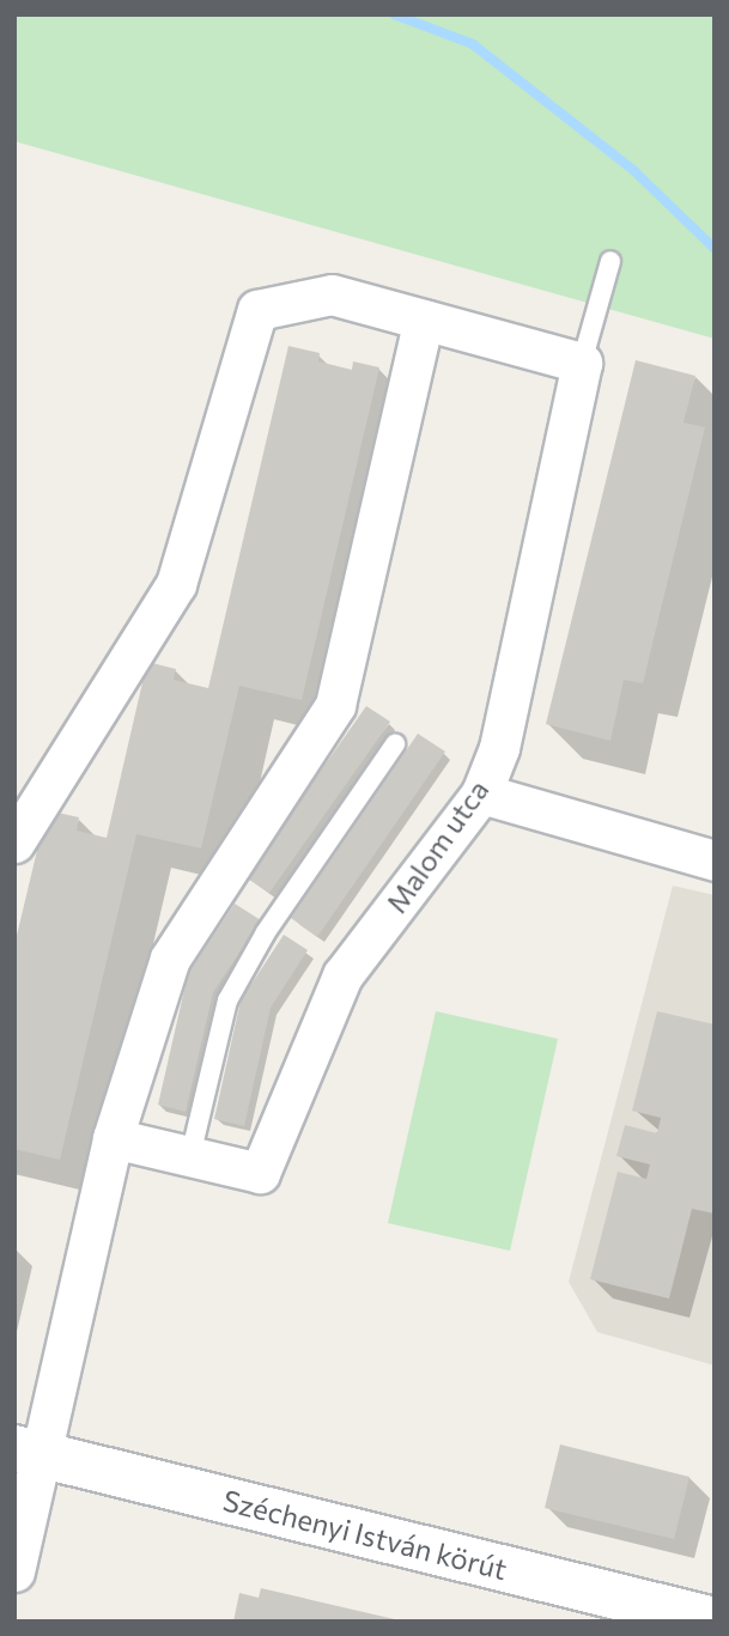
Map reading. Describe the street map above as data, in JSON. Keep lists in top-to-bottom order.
{
  "streets": {
    "street": ["Malom utca", "Széchenyi István körút"]
  }
}
